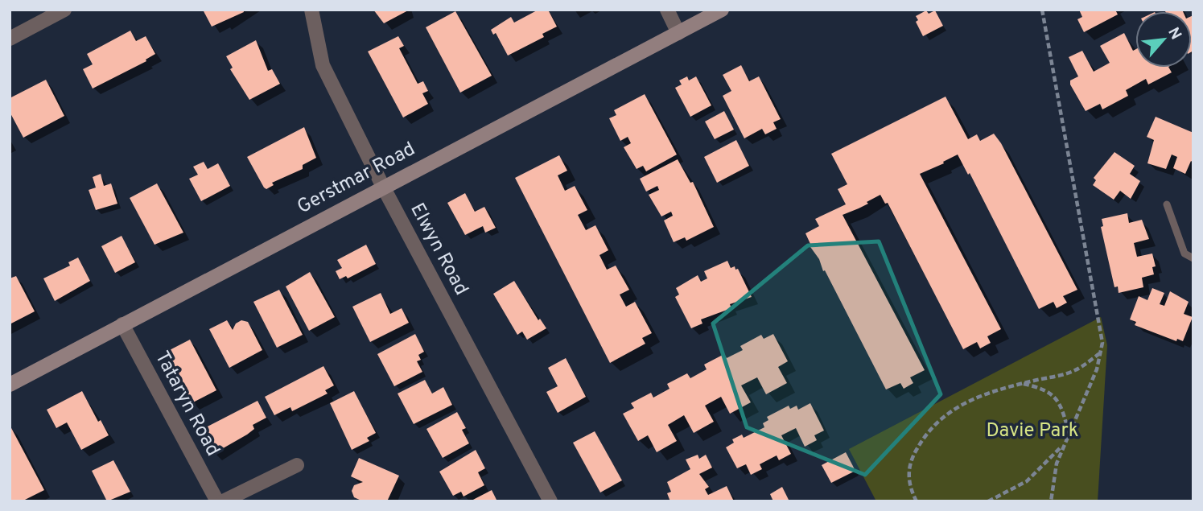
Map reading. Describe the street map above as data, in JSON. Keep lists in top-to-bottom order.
{
  "streets": {
    "street": ["Gerstmar Road", "Elwyn Road", "Tataryn Road"]
  },
  "crossings": [
    ["Gerstmar Road", "Elwyn Road"],
    ["Gerstmar Road", "Tataryn Road"]
  ],
  "parks": ["Davie Park"],
  "north": "top right"
}
